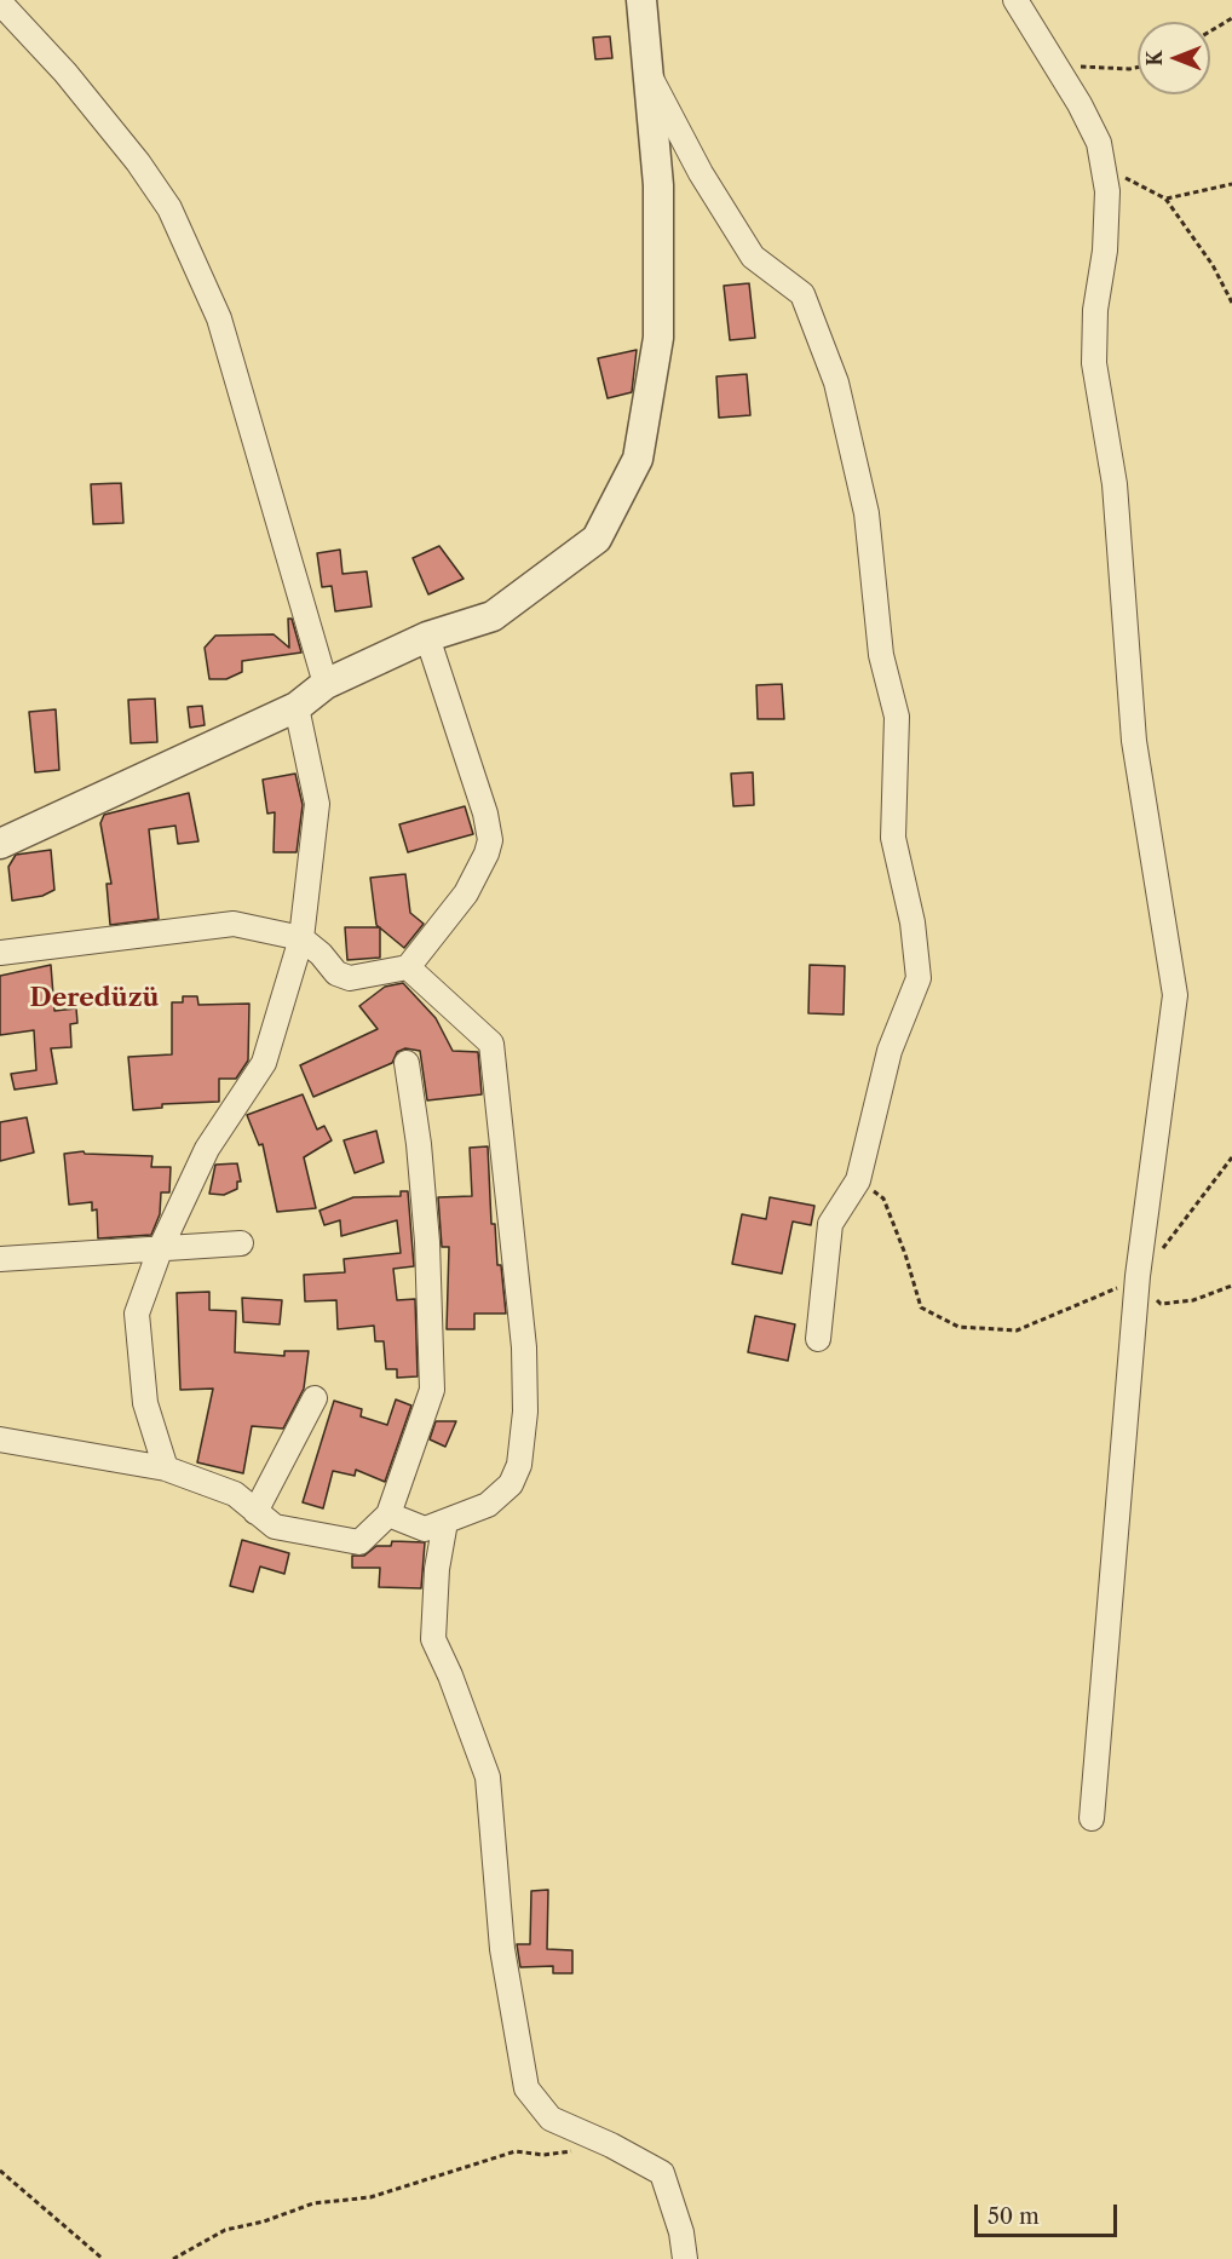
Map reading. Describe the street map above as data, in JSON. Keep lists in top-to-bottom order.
{
  "districts": ["Deredüzü"],
  "scale_bar": "50 m",
  "north": "left"
}
